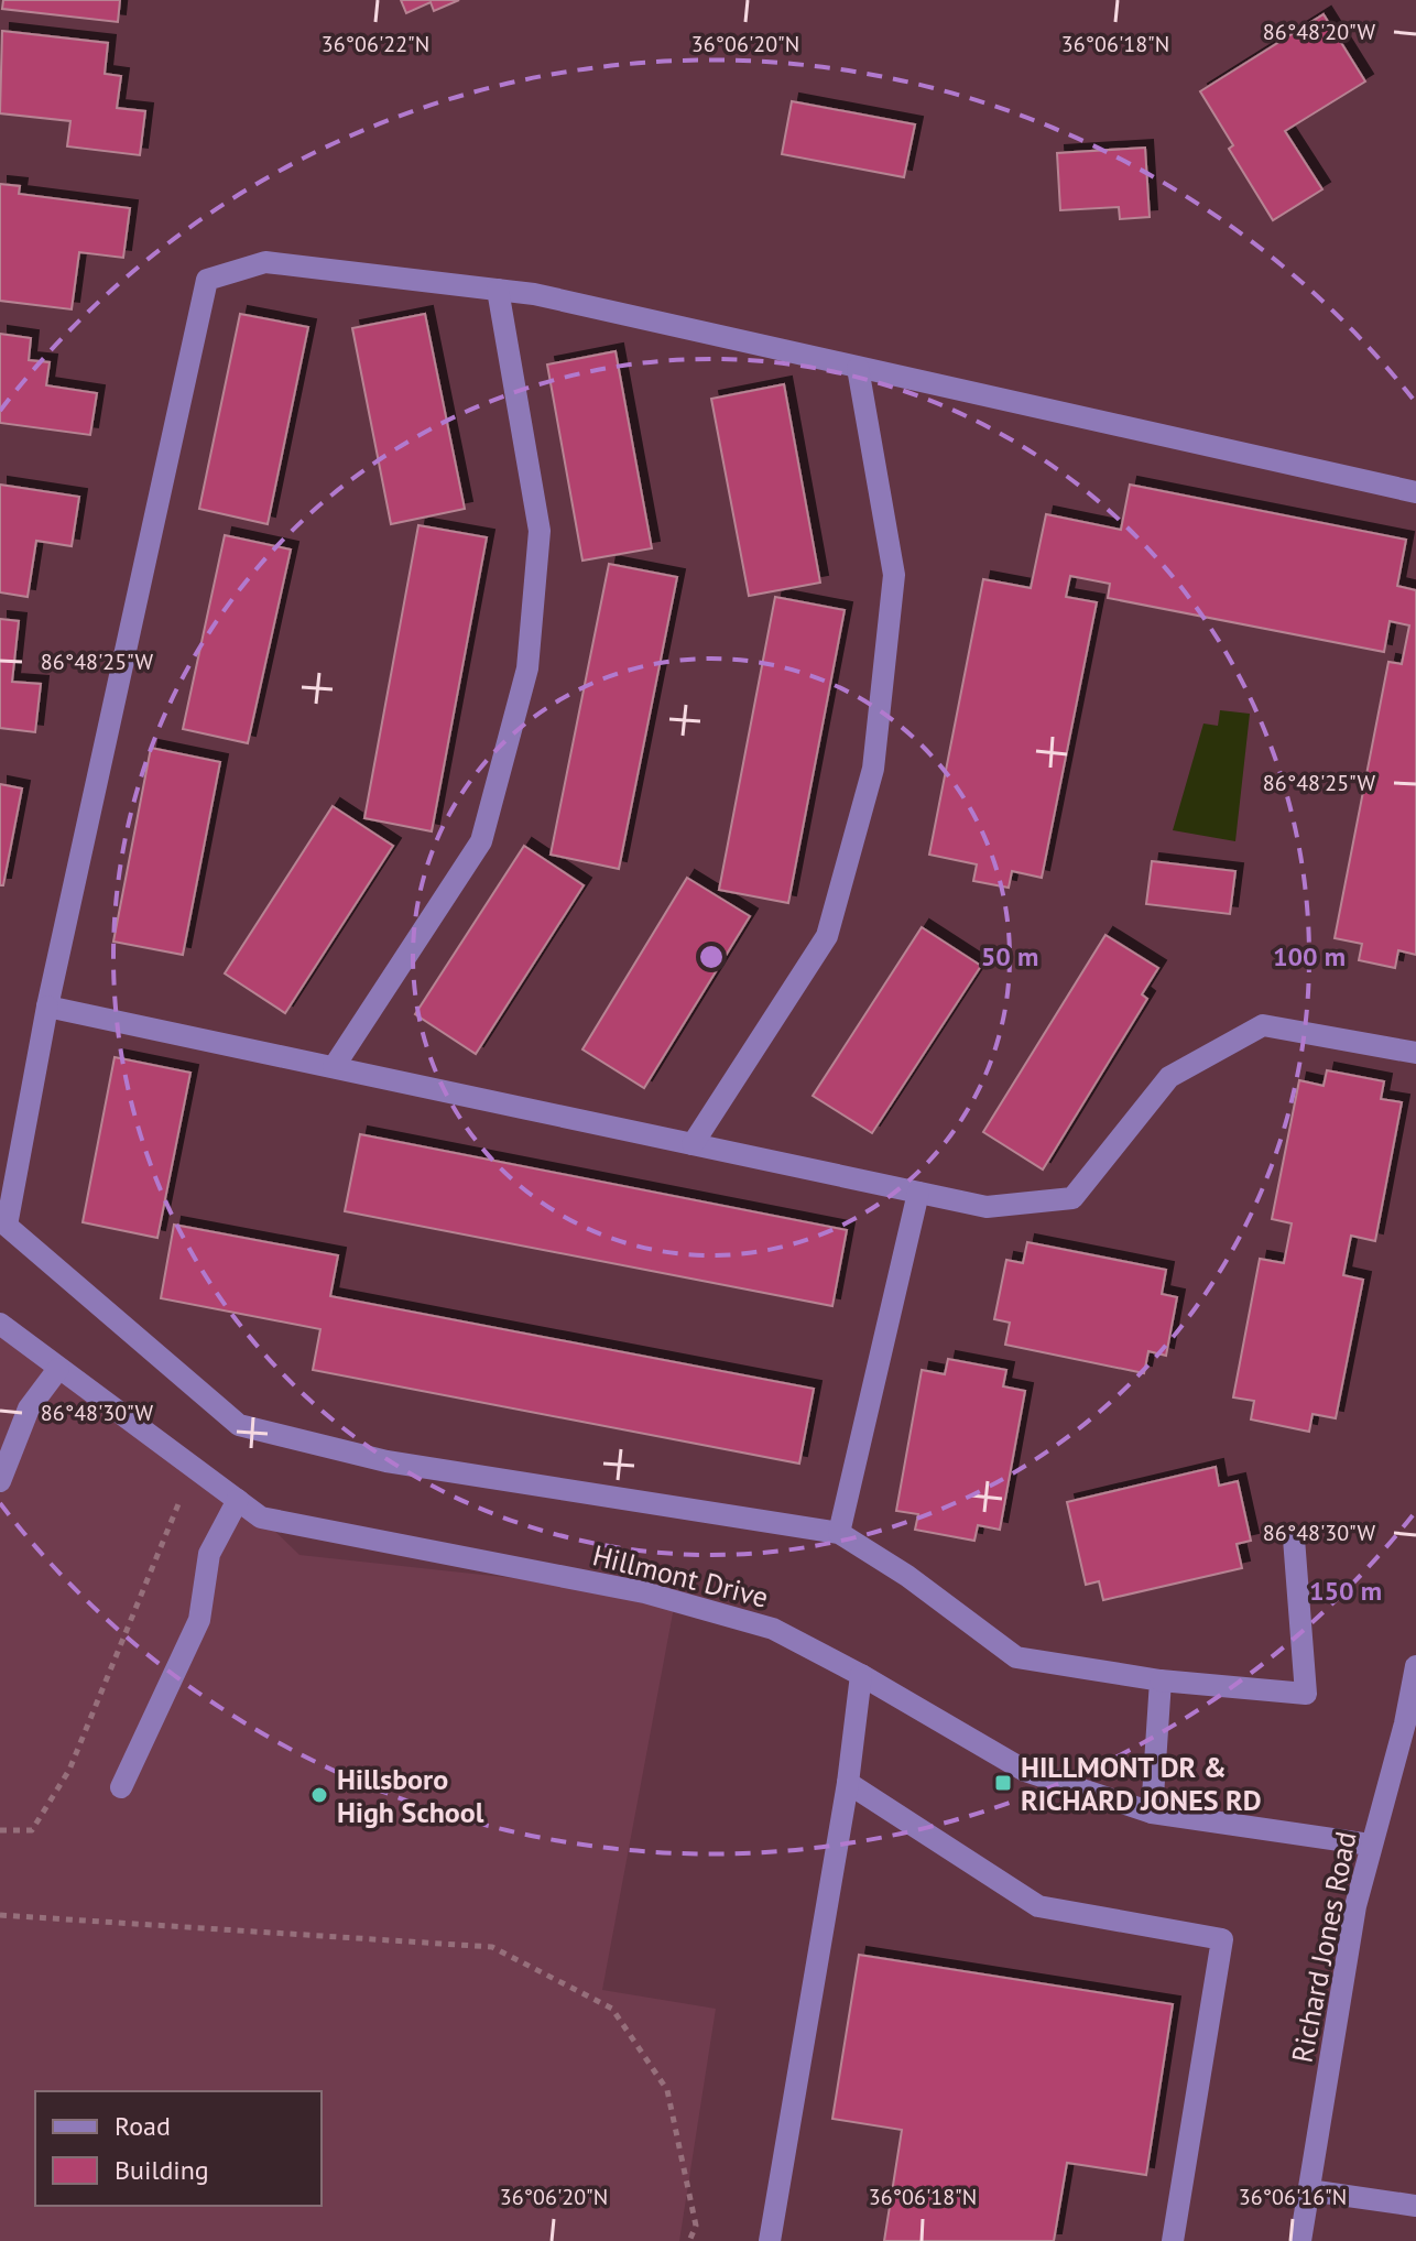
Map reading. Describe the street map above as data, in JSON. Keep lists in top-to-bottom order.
{
  "streets": {
    "street": ["Hillmont Drive", "Richard Jones Road"]
  },
  "crossings": [
    ["Hillmont Drive", "Richard Jones Road"]
  ],
  "places": {
    "transit": ["HILLMONT DR & RICHARD JONES RD"],
    "other": ["Hillsboro High School"]
  },
  "legend": ["Road", "Building"],
  "coordinates": [
    "86°48'20\"W",
    "36°06'22\"N",
    "36°06'20\"N",
    "36°06'18\"N",
    "86°48'25\"W",
    "86°48'30\"W",
    "36°06'16\"N"
  ],
  "rings": ["50 m", "100 m", "150 m"]
}
